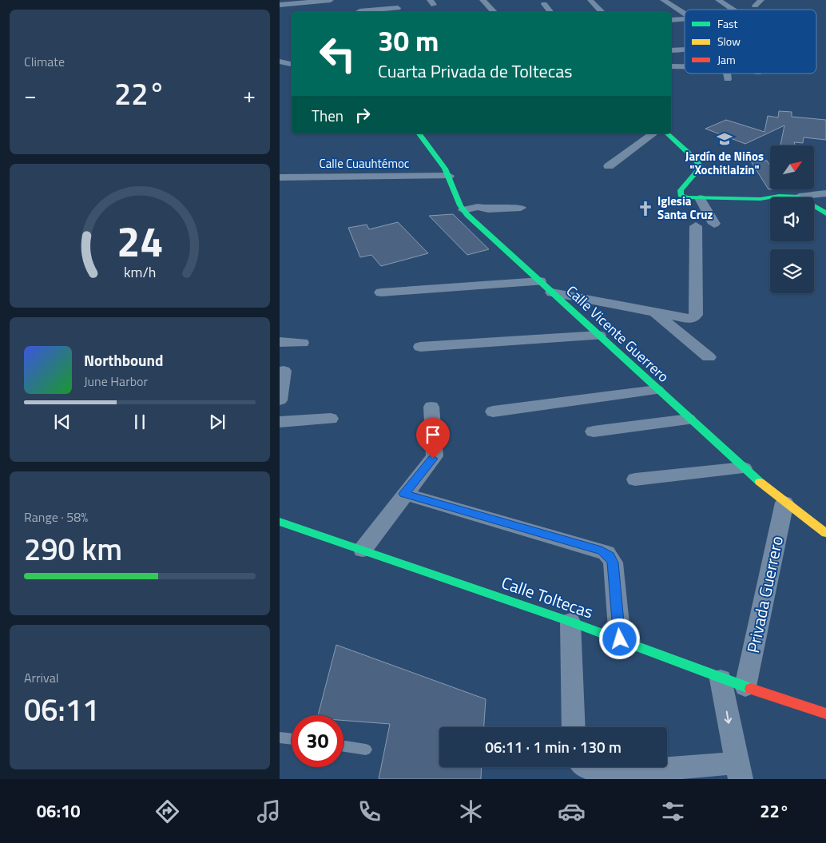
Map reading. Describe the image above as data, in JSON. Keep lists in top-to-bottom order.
{
  "streets": {
    "street": [
      "Calle Cuauhtémoc",
      "Calle Vicente Guerrero",
      "Privada Guerrero",
      "Calle Toltecas"
    ]
  },
  "crossings": [
    ["Calle Cuauhtémoc", "Calle Vicente Guerrero"],
    ["Calle Vicente Guerrero", "Privada Guerrero"],
    ["Privada Guerrero", "Calle Toltecas"]
  ],
  "places": {
    "school or university": ["Jardín de Niños \"Xochitlalzin\""],
    "church": ["Iglesia Santa Cruz"]
  },
  "legend": ["Fast", "Slow", "Jam"],
  "north": "top right",
  "page": {
    "tile": [
      "Climate",
      ["Range · 58%", "290 km"],
      ["Arrival", "06:11"]
    ],
    "turn": ["30 m", "Cuarta Privada de Toltecas"],
    "heat": ["−", "22°", "+"],
    "then": "Then",
    "song": ["Northbound", "June Harbor"],
    "limit": "30",
    "trip": "06:11 · 1 min · 130 m",
    "tabs": ["06:10", "22°"],
    "gauge": ["24", "km/h"]
  }
}
